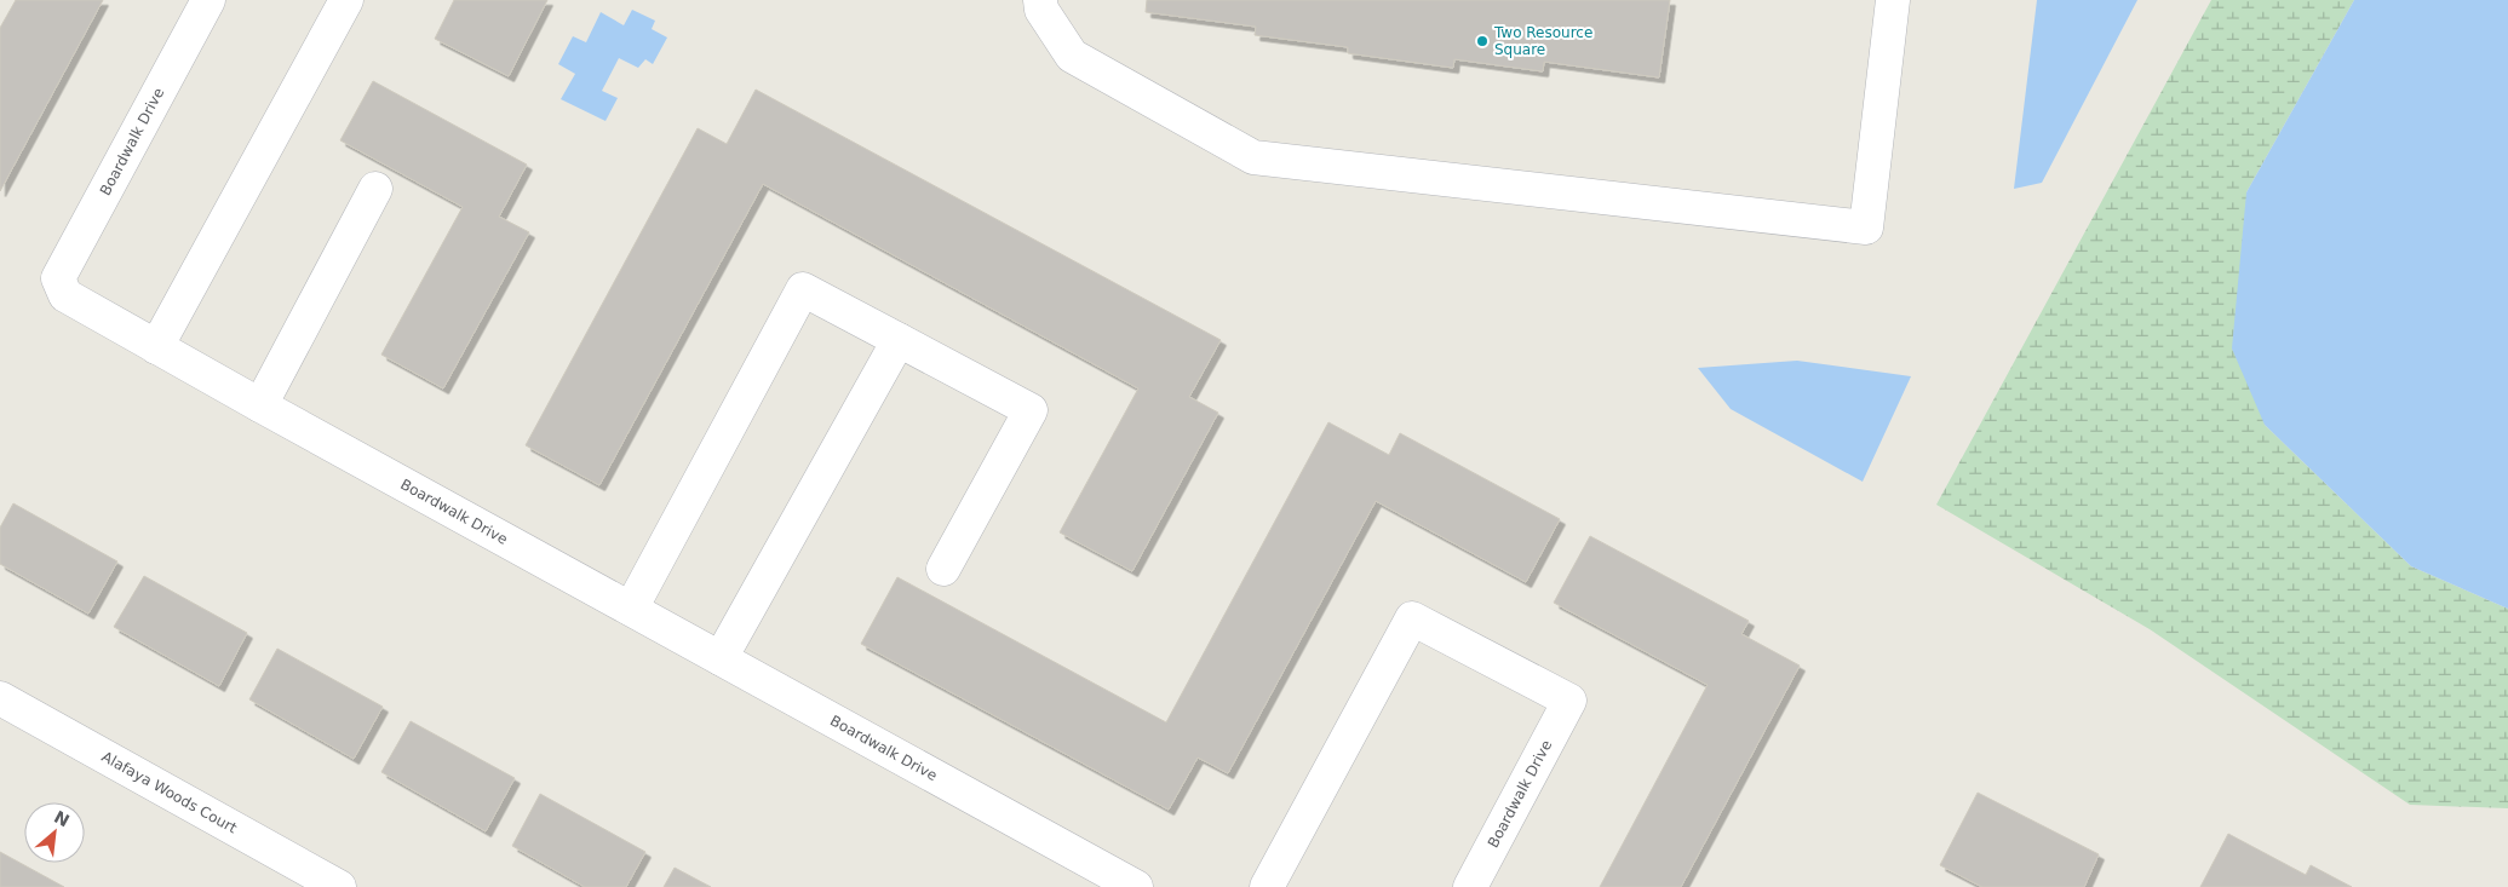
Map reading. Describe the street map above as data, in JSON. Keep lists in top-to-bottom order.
{
  "streets": {
    "street": ["Boardwalk Drive", "Alafaya Woods Court"]
  },
  "places": ["Two Resource Square"],
  "north": "top right"
}
